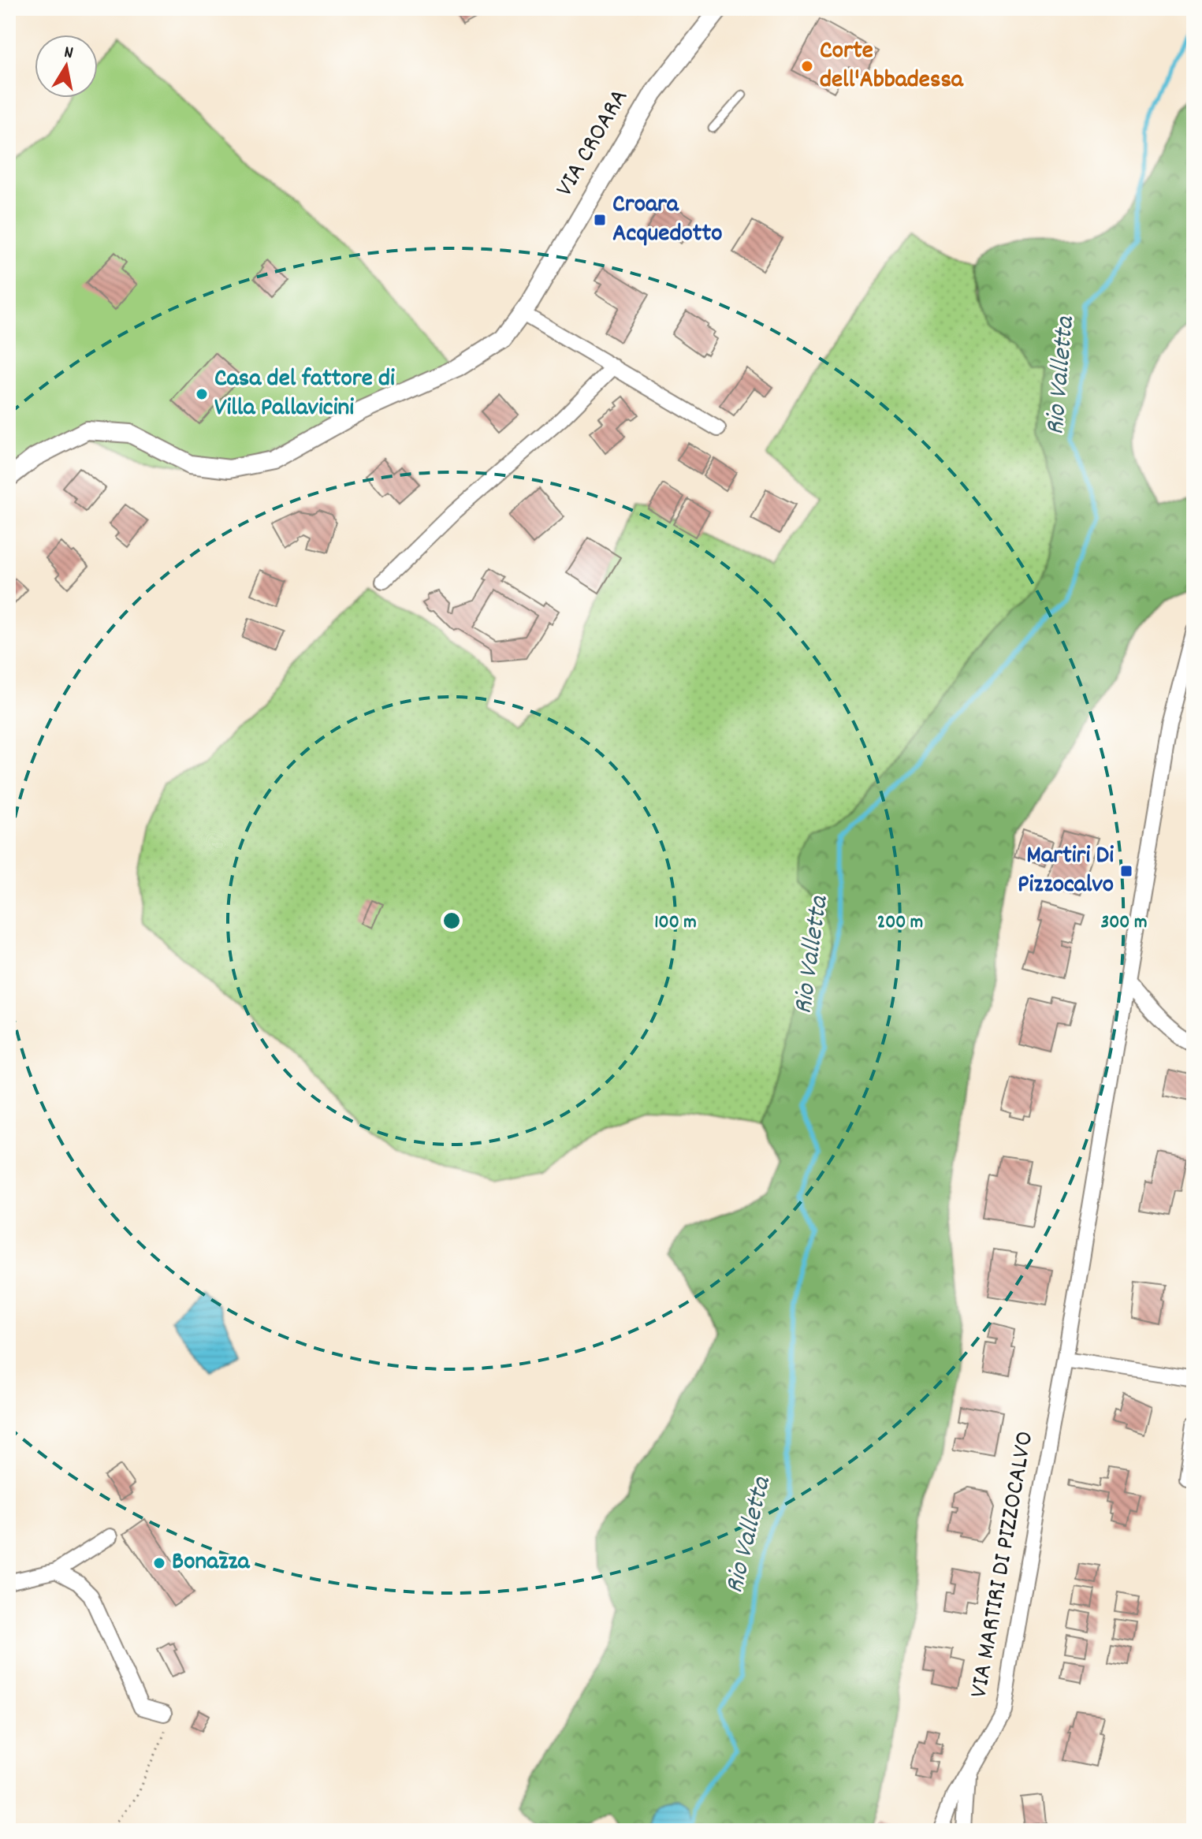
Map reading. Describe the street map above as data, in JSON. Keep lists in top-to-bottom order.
{
  "streets": {
    "street": ["VIA CROARA", "VIA MARTIRI DI PIZZOCALVO"]
  },
  "water": ["Rio Valletta"],
  "places": {
    "other": ["Corte dell'Abbadessa", "Casa del fattore di Villa Pallavicini", "Bonazza"],
    "transit": ["Croara Acquedotto", "Martiri Di Pizzocalvo"]
  },
  "north": "top",
  "rings": ["100 m", "200 m", "300 m"]
}
